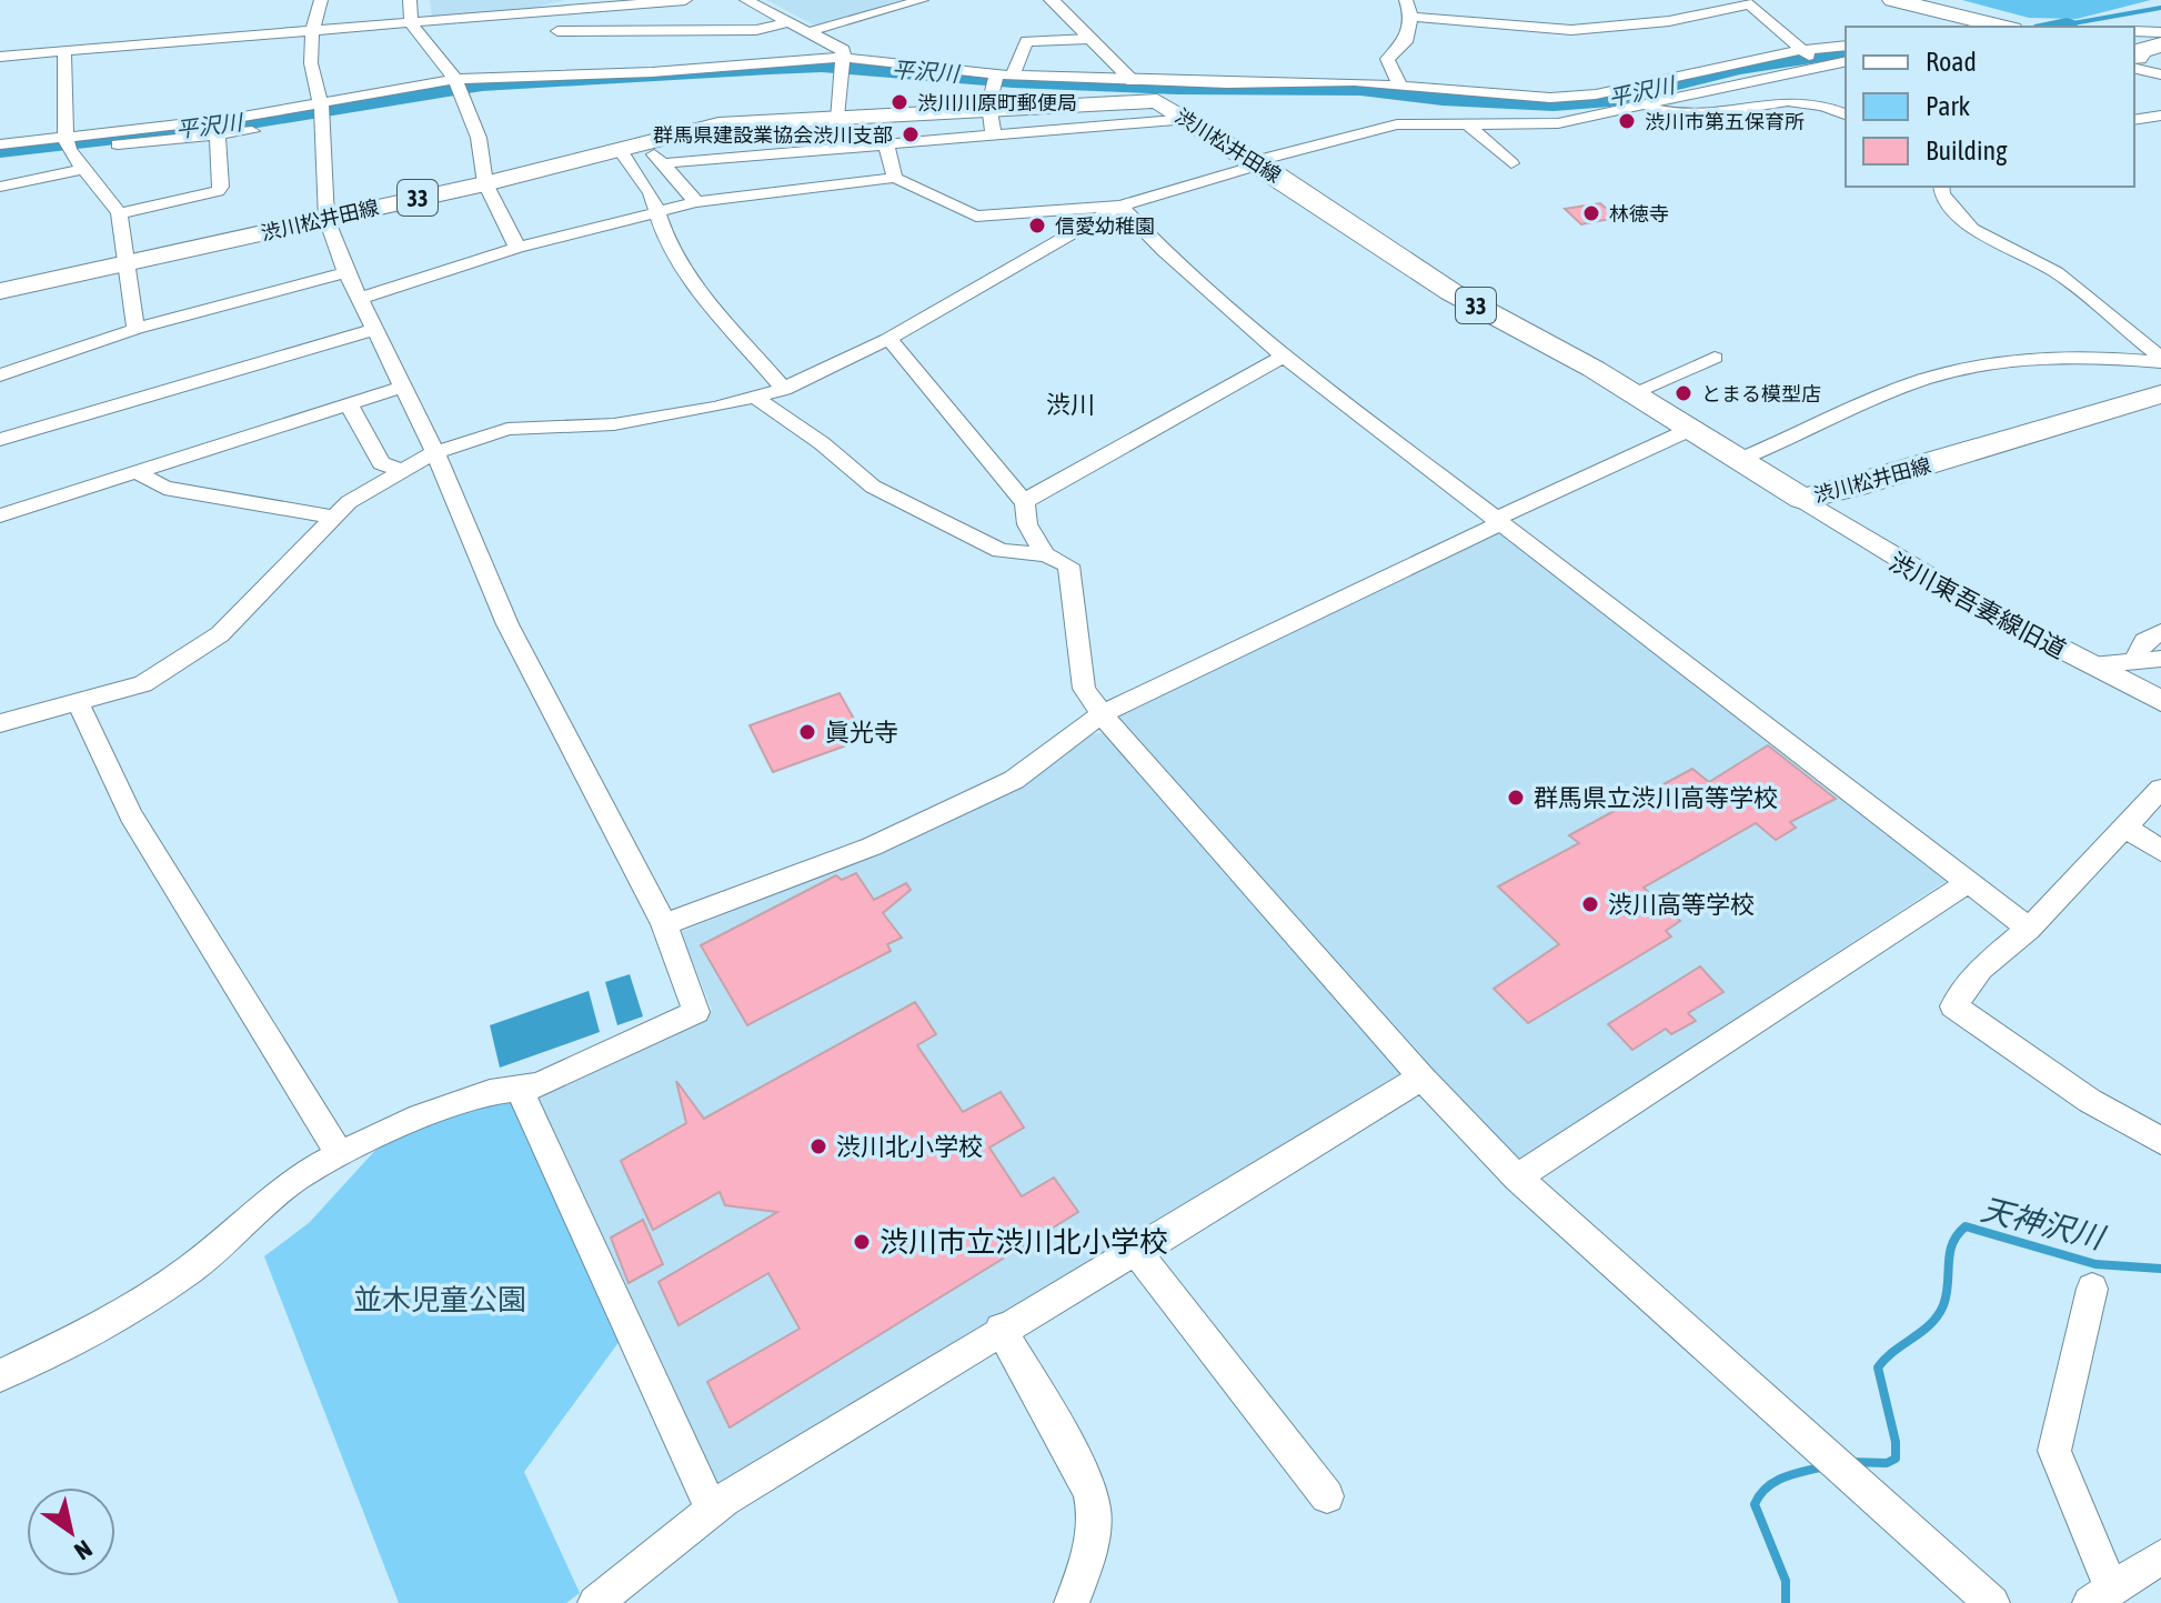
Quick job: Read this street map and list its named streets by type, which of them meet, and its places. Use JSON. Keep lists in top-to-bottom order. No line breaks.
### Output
{"streets":{"main road":["渋川松井田線","33"],"street":["渋川東吾妻線旧道"]},"crossings":[["渋川松井田線","渋川東吾妻線旧道"]],"districts":["渋川"],"water":["平沢川","天神沢川"],"parks":["並木児童公園"],"places":["渋川川原町郵便局","渋川市第五保育所","群馬県建設業協会渋川支部","林徳寺","信愛幼稚園","とまる模型店","眞光寺","群馬県立渋川高等学校","渋川高等学校","渋川北小学校","渋川市立渋川北小学校"],"legend":["Road","Park","Building"],"north":"bottom right"}
